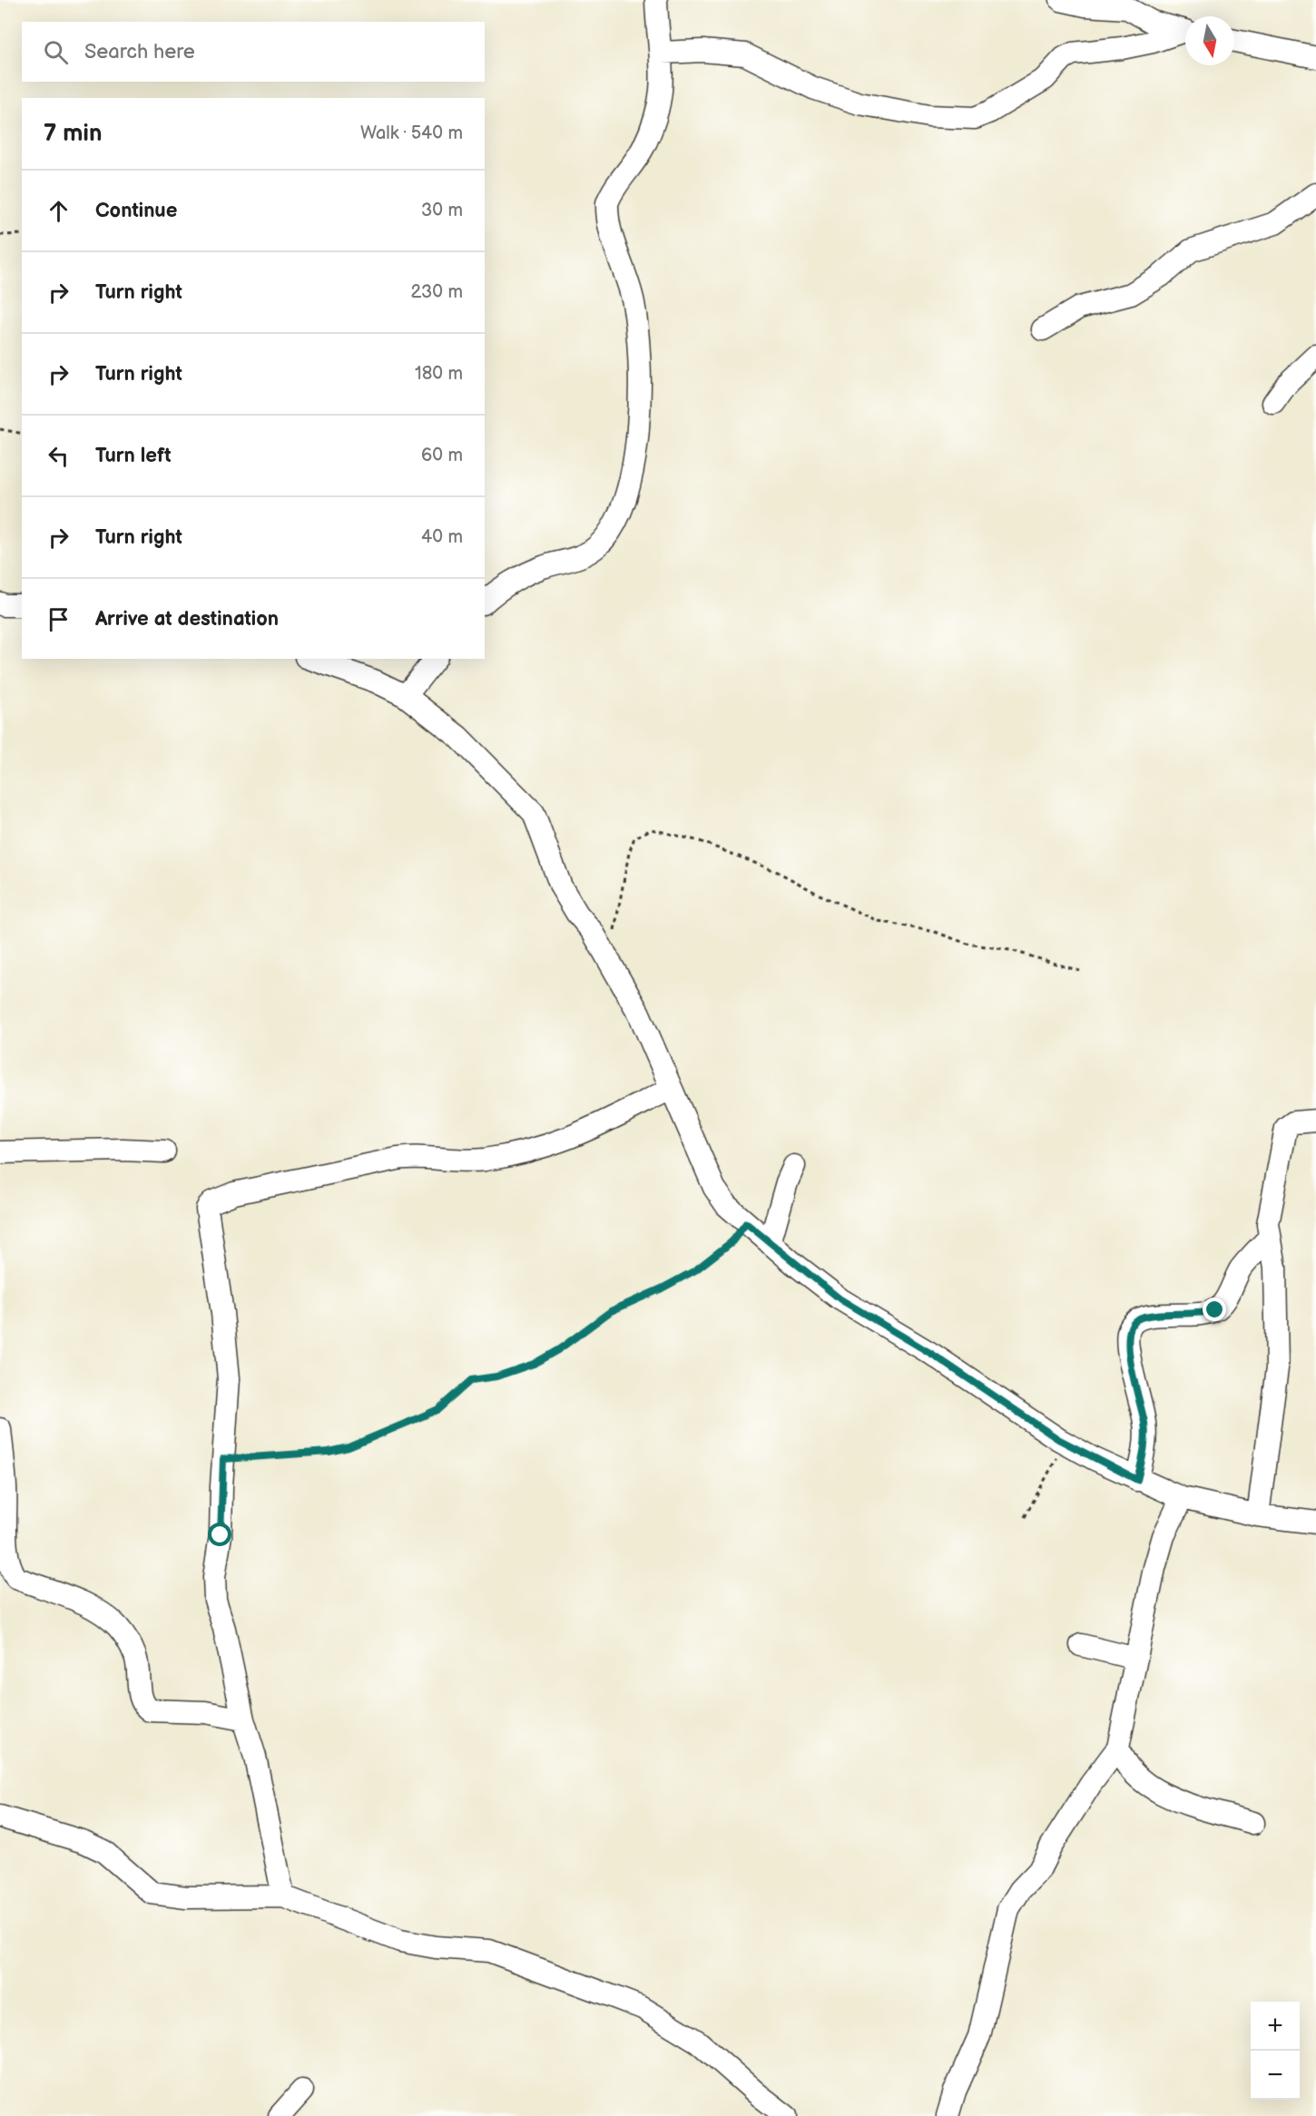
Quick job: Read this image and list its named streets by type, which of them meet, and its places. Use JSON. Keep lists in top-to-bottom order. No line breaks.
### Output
{"north":"bottom","page":{"search":"Search here","heading":["7 min","Walk · 540 m"],"list":[["Continue","30 m"],["Turn right","230 m"],["Turn right","180 m"],["Turn left","60 m"],["Turn right","40 m"],"Arrive at destination"],"map_buttons":["+","−"]}}
